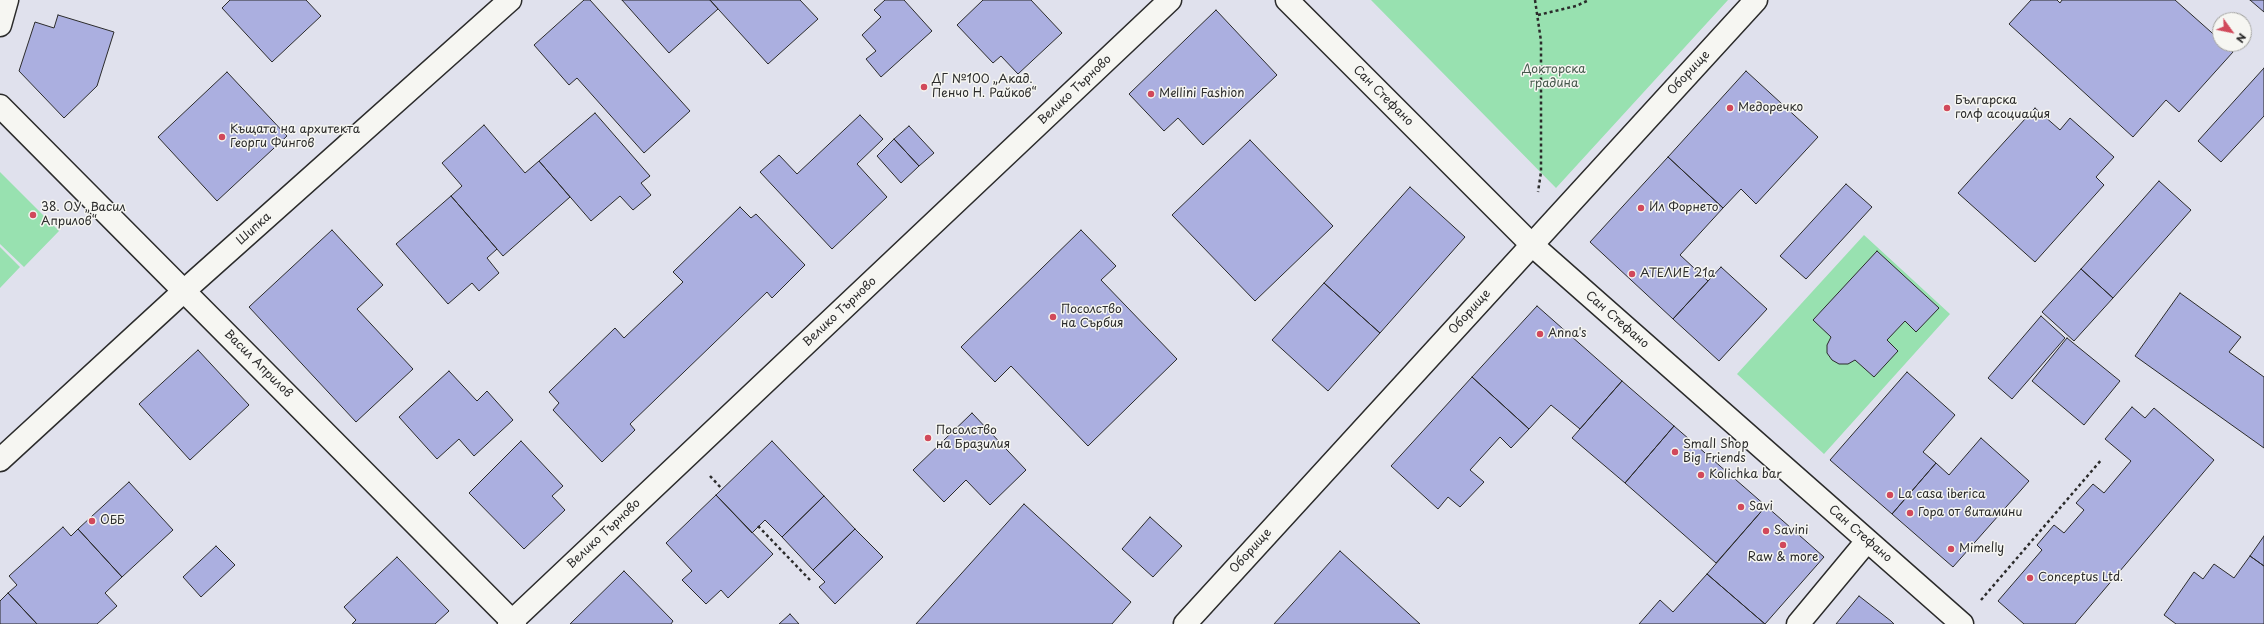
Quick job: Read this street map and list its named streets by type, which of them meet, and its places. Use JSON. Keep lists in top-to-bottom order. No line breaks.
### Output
{"streets":{"street":["Оборище","Велико Търново","Сан Стефано","Шипка","Васил Априлов"]},"crossings":[["Оборище","Сан Стефано"],["Велико Търново","Васил Априлов"],["Шипка","Васил Априлов"]],"parks":["Докторска градина"],"places":["ДГ №100 „Акад. Пенчо Н. Райков“","Mellini Fashion","Медоречко","Българска голф асоциация","Къщата на архитекта Георги Фингов","Ил Форнето","38. ОУ „Васил Априлов“","АТЕЛИЕ 21а","Посолство на Сърбия","Anna's","Посолство на Бразилия","Small Shop Big Friends","Kolichka bar","La casa iberica","Savi","Гора от витамини","ОББ","Savini","Raw & more","Mimelly","Conceptus Ltd."],"north":"bottom right"}
